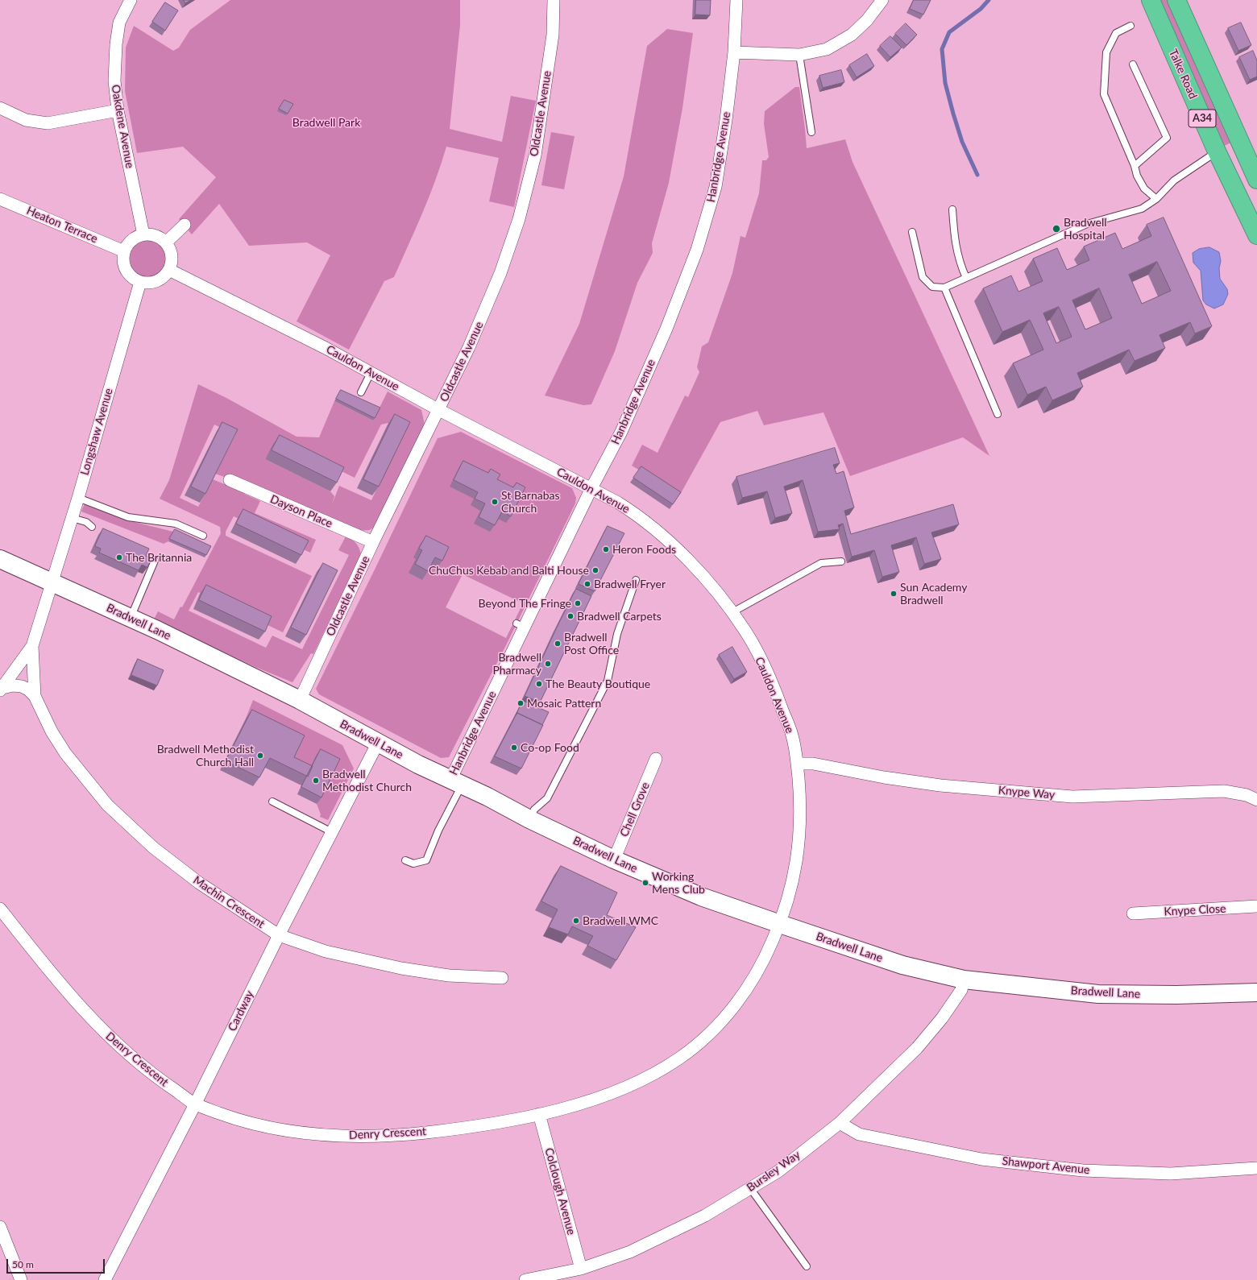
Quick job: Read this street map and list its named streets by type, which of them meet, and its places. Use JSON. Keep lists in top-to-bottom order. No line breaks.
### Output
{"streets":{"highway":["Talke Road","A34"],"street":["Oldcastle Avenue","Oakdene Avenue","Hanbridge Avenue","Heaton Terrace","Cauldon Avenue","Longshaw Avenue","Dayson Place","Bradwell Lane","Knype Way","Chell Grove","Machin Crescent","Knype Close","Cardway","Denry Crescent","Shawport Avenue","Bursley Way","Colclough Avenue"]},"crossings":[["Oldcastle Avenue","Cauldon Avenue"],["Oldcastle Avenue","Dayson Place"],["Oldcastle Avenue","Bradwell Lane"],["Oakdene Avenue","Heaton Terrace"],["Oakdene Avenue","Cauldon Avenue"],["Oakdene Avenue","Longshaw Avenue"],["Hanbridge Avenue","Cauldon Avenue"],["Hanbridge Avenue","Bradwell Lane"],["Heaton Terrace","Cauldon Avenue"],["Heaton Terrace","Longshaw Avenue"],["Cauldon Avenue","Longshaw Avenue"],["Cauldon Avenue","Bradwell Lane"],["Cauldon Avenue","Knype Way"],["Cauldon Avenue","Denry Crescent"],["Longshaw Avenue","Bradwell Lane"],["Longshaw Avenue","Machin Crescent"],["Bradwell Lane","Chell Grove"],["Bradwell Lane","Cardway"],["Bradwell Lane","Denry Crescent"],["Bradwell Lane","Bursley Way"],["Machin Crescent","Cardway"],["Cardway","Denry Crescent"],["Denry Crescent","Colclough Avenue"],["Shawport Avenue","Bursley Way"],["Bursley Way","Colclough Avenue"]],"parks":["Bradwell Park"],"places":["Bradwell Hospital","St Barnabas Church","Heron Foods","The Britannia","ChuChus Kebab and Balti House","Bradwell Fryer","Sun Academy Bradwell","Beyond The Fringe","Bradwell Carpets","Bradwell Post Office","Bradwell Pharmacy","The Beauty Boutique","Mosaic Pattern","Co-op Food","Bradwell Methodist Church Hall","Bradwell Methodist Church","Working Mens Club","Bradwell WMC"],"scale_bar":"50 m"}
